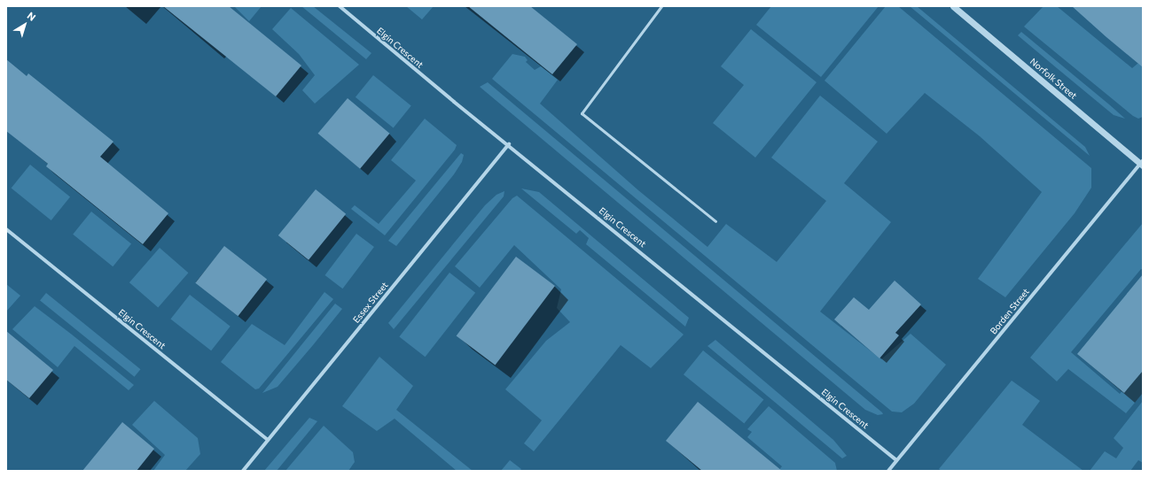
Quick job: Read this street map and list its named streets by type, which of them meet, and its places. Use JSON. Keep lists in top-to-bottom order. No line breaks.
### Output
{"streets":{"street":["Elgin Crescent","Norfolk Street","Essex Street","Borden Street"]},"crossings":[["Elgin Crescent","Essex Street"],["Elgin Crescent","Borden Street"],["Norfolk Street","Borden Street"]],"north":"top right"}
